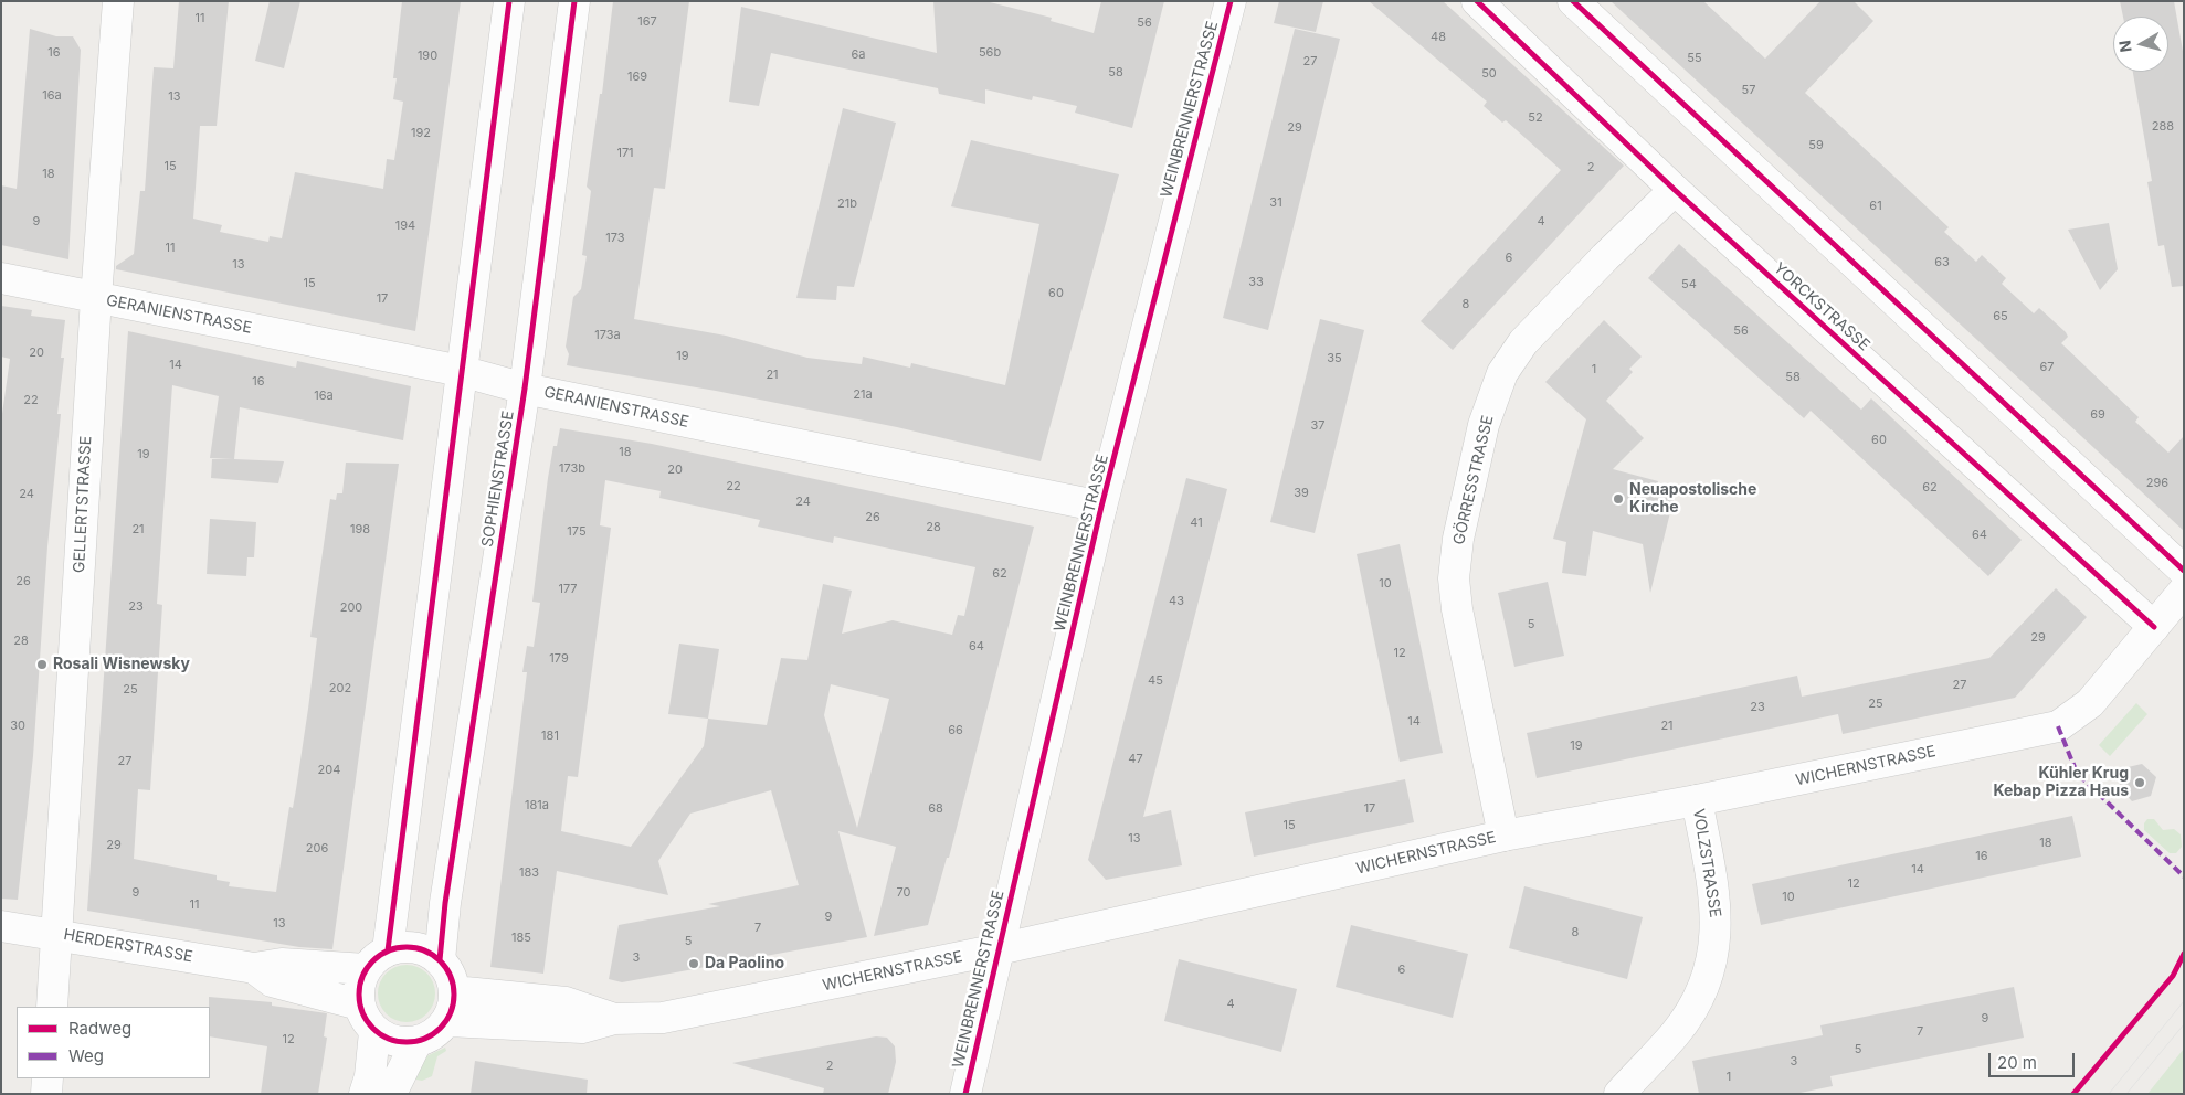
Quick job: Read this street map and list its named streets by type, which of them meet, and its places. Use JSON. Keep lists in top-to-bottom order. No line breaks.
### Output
{"streets":{"street":["WEINBRENNERSTRASSE","YORCKSTRASSE","GERANIENSTRASSE","SOPHIENSTRASSE","GÖRRESSTRASSE","GELLERTSTRASSE","WICHERNSTRASSE","VOLZSTRASSE","HERDERSTRASSE"]},"crossings":[["WEINBRENNERSTRASSE","GERANIENSTRASSE"],["WEINBRENNERSTRASSE","WICHERNSTRASSE"],["YORCKSTRASSE","GÖRRESSTRASSE"],["YORCKSTRASSE","WICHERNSTRASSE"],["GERANIENSTRASSE","SOPHIENSTRASSE"],["GERANIENSTRASSE","GELLERTSTRASSE"],["SOPHIENSTRASSE","WICHERNSTRASSE"],["SOPHIENSTRASSE","HERDERSTRASSE"],["GÖRRESSTRASSE","WICHERNSTRASSE"],["GELLERTSTRASSE","HERDERSTRASSE"],["WICHERNSTRASSE","VOLZSTRASSE"],["WICHERNSTRASSE","HERDERSTRASSE"]],"places":["Neuapostolische Kirche","Rosali Wisnewsky","Kühler Krug Kebap Pizza Haus","Da Paolino"],"house_numbers":["11","167","56","48","16","56b","6a","190","55","27","58","50","169","57","16a","13","52","288","29","192","59","171","15","2","18","31","21b","61","9","4","194","173","11","6","63","13","33","15","54","60","17","8","65","56","173a","20","19","35","14","67","1","21","58","16","21a","16a","22","69","37","60","18","19","173b","20","296","22","62","39","24","24","26","41","28","21","198","175","64","62","26","10","177","43","23","200","5","29","28","64","12","179","45","27","202","25","25","23","14","30","21","66","181","19","47","27","204","181a","68","17","15","13","18","29","206","16","14","183","12","9","70","10","11","9","13","7","8","185","5","3","6","4","9","7","12","5","3","2","1"],"legend":["Radweg","Weg"],"scale_bar":"20 m","north":"left"}
